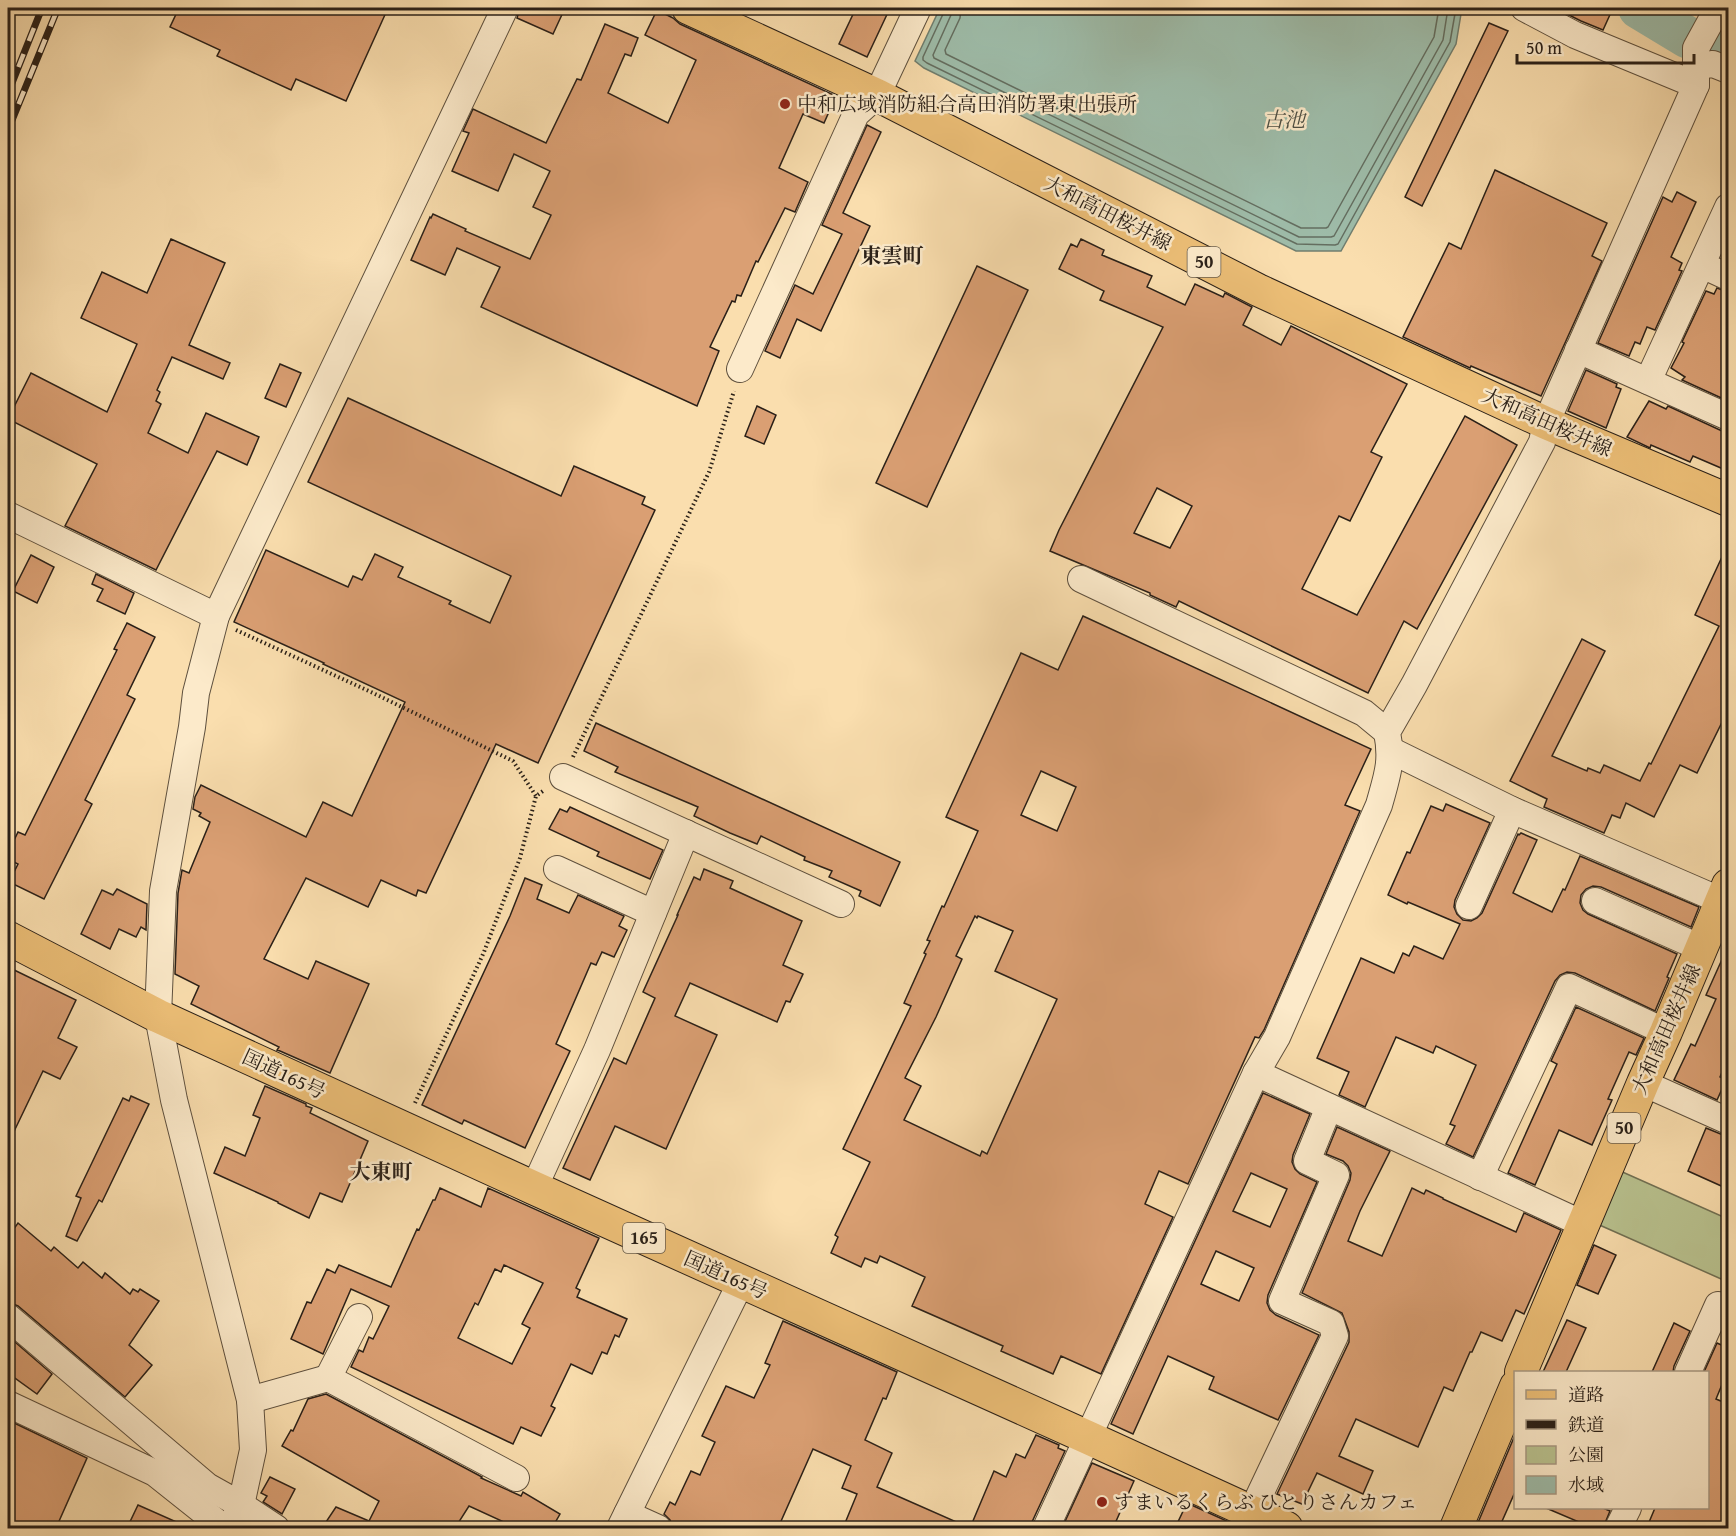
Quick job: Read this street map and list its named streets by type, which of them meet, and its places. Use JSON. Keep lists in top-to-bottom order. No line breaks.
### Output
{"streets":{"highway":["国道165号","165"],"main road":["大和高田桜井線","50"]},"districts":["東雲町","大東町"],"water":["古池"],"places":["中和広域消防組合高田消防署東出張所","すまいるくらぶ ひとりさんカフェ"],"legend":["道路","鉄道","公園","水域"],"scale_bar":"50 m"}
